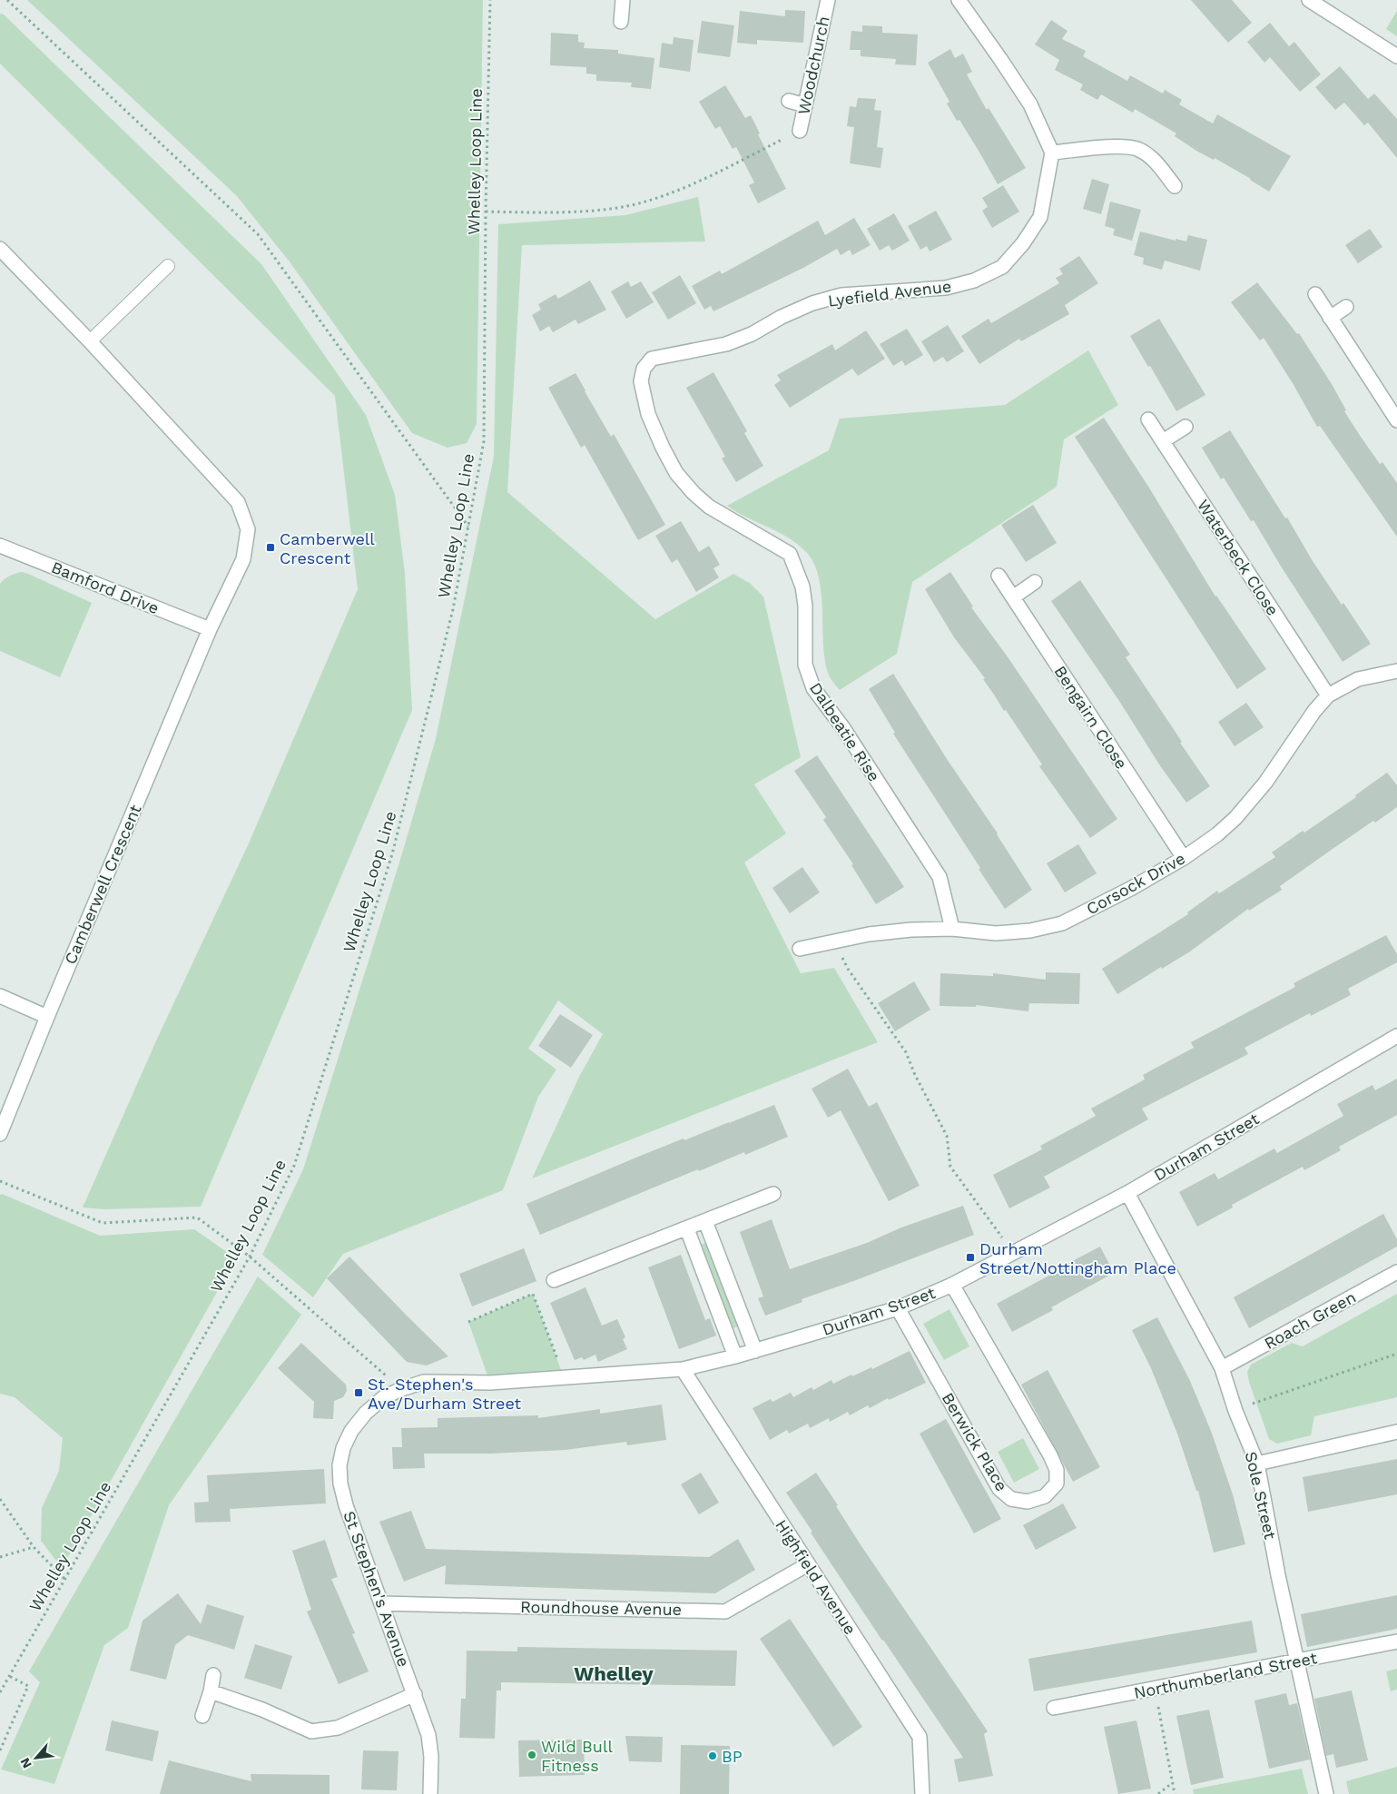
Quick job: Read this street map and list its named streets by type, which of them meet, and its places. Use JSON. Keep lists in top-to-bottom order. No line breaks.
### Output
{"streets":{"street":["Woodchurch","Lyefield Avenue","Waterbeck Close","Bamford Drive","Bengairn Close","Dalbeatie Rise","Corsock Drive","Camberwell Crescent","Durham Street","Roach Green","Berwick Place","Sole Street","Highfield Avenue","St Stephen's Avenue","Roundhouse Avenue","Northumberland Street"],"path":["Whelley Loop Line"]},"crossings":[["Lyefield Avenue","Dalbeatie Rise"],["Waterbeck Close","Corsock Drive"],["Bamford Drive","Camberwell Crescent"],["Bengairn Close","Corsock Drive"],["Dalbeatie Rise","Corsock Drive"],["Durham Street","Berwick Place"],["Durham Street","Sole Street"],["Durham Street","Highfield Avenue"],["Durham Street","St Stephen's Avenue"],["Roach Green","Sole Street"],["Sole Street","Northumberland Street"],["Highfield Avenue","Roundhouse Avenue"],["St Stephen's Avenue","Roundhouse Avenue"]],"districts":["Whelley"],"places":{"transit":["Camberwell Crescent","Durham Street/Nottingham Place","St. Stephen's Ave/Durham Street"],"other":["Wild Bull Fitness","BP"]},"north":"bottom left"}
